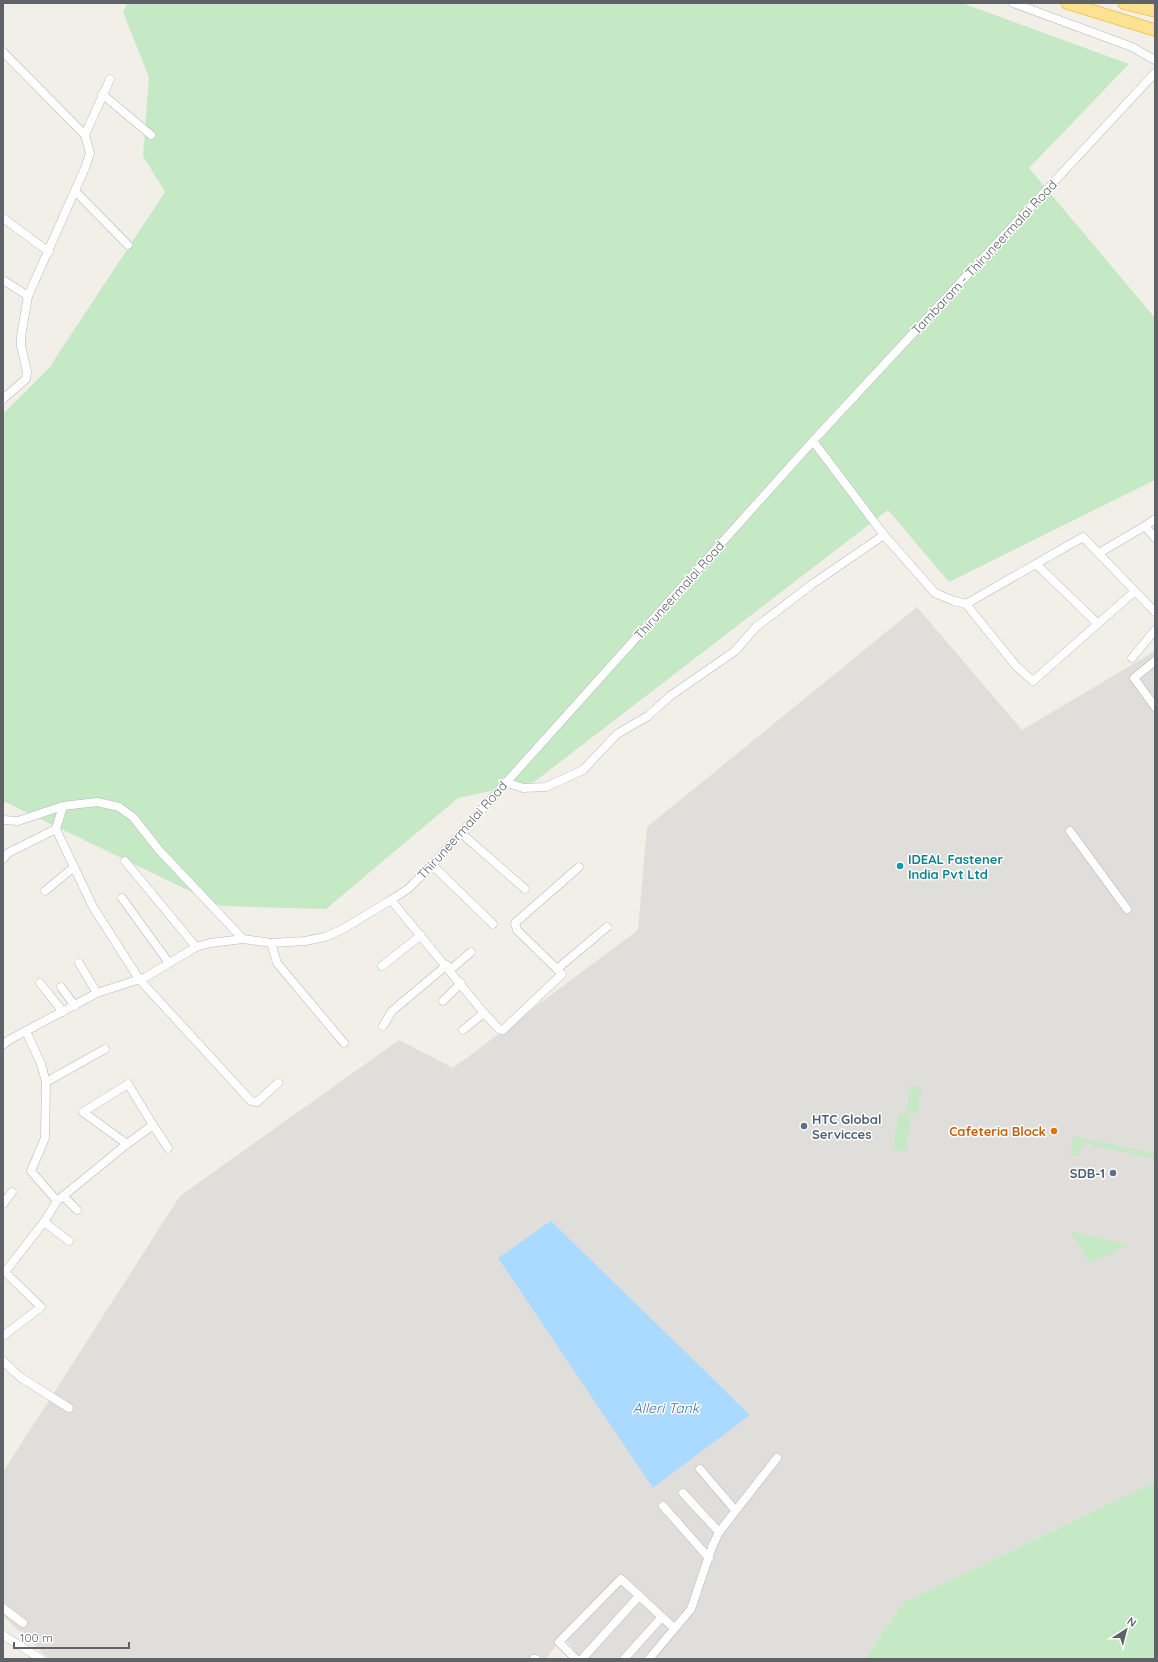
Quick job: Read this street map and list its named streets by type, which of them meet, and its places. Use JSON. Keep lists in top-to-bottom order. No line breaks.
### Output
{"streets":{"street":["Tambaram - Thiruneermalai Road","Thiruneermalai Road"]},"crossings":[["Tambaram - Thiruneermalai Road","Thiruneermalai Road"]],"water":["Alleri Tank"],"places":["IDEAL Fastener India Pvt Ltd","HTC Global Servicces","Cafeteria Block","SDB-1"],"scale_bar":"100 m","north":"top right"}
